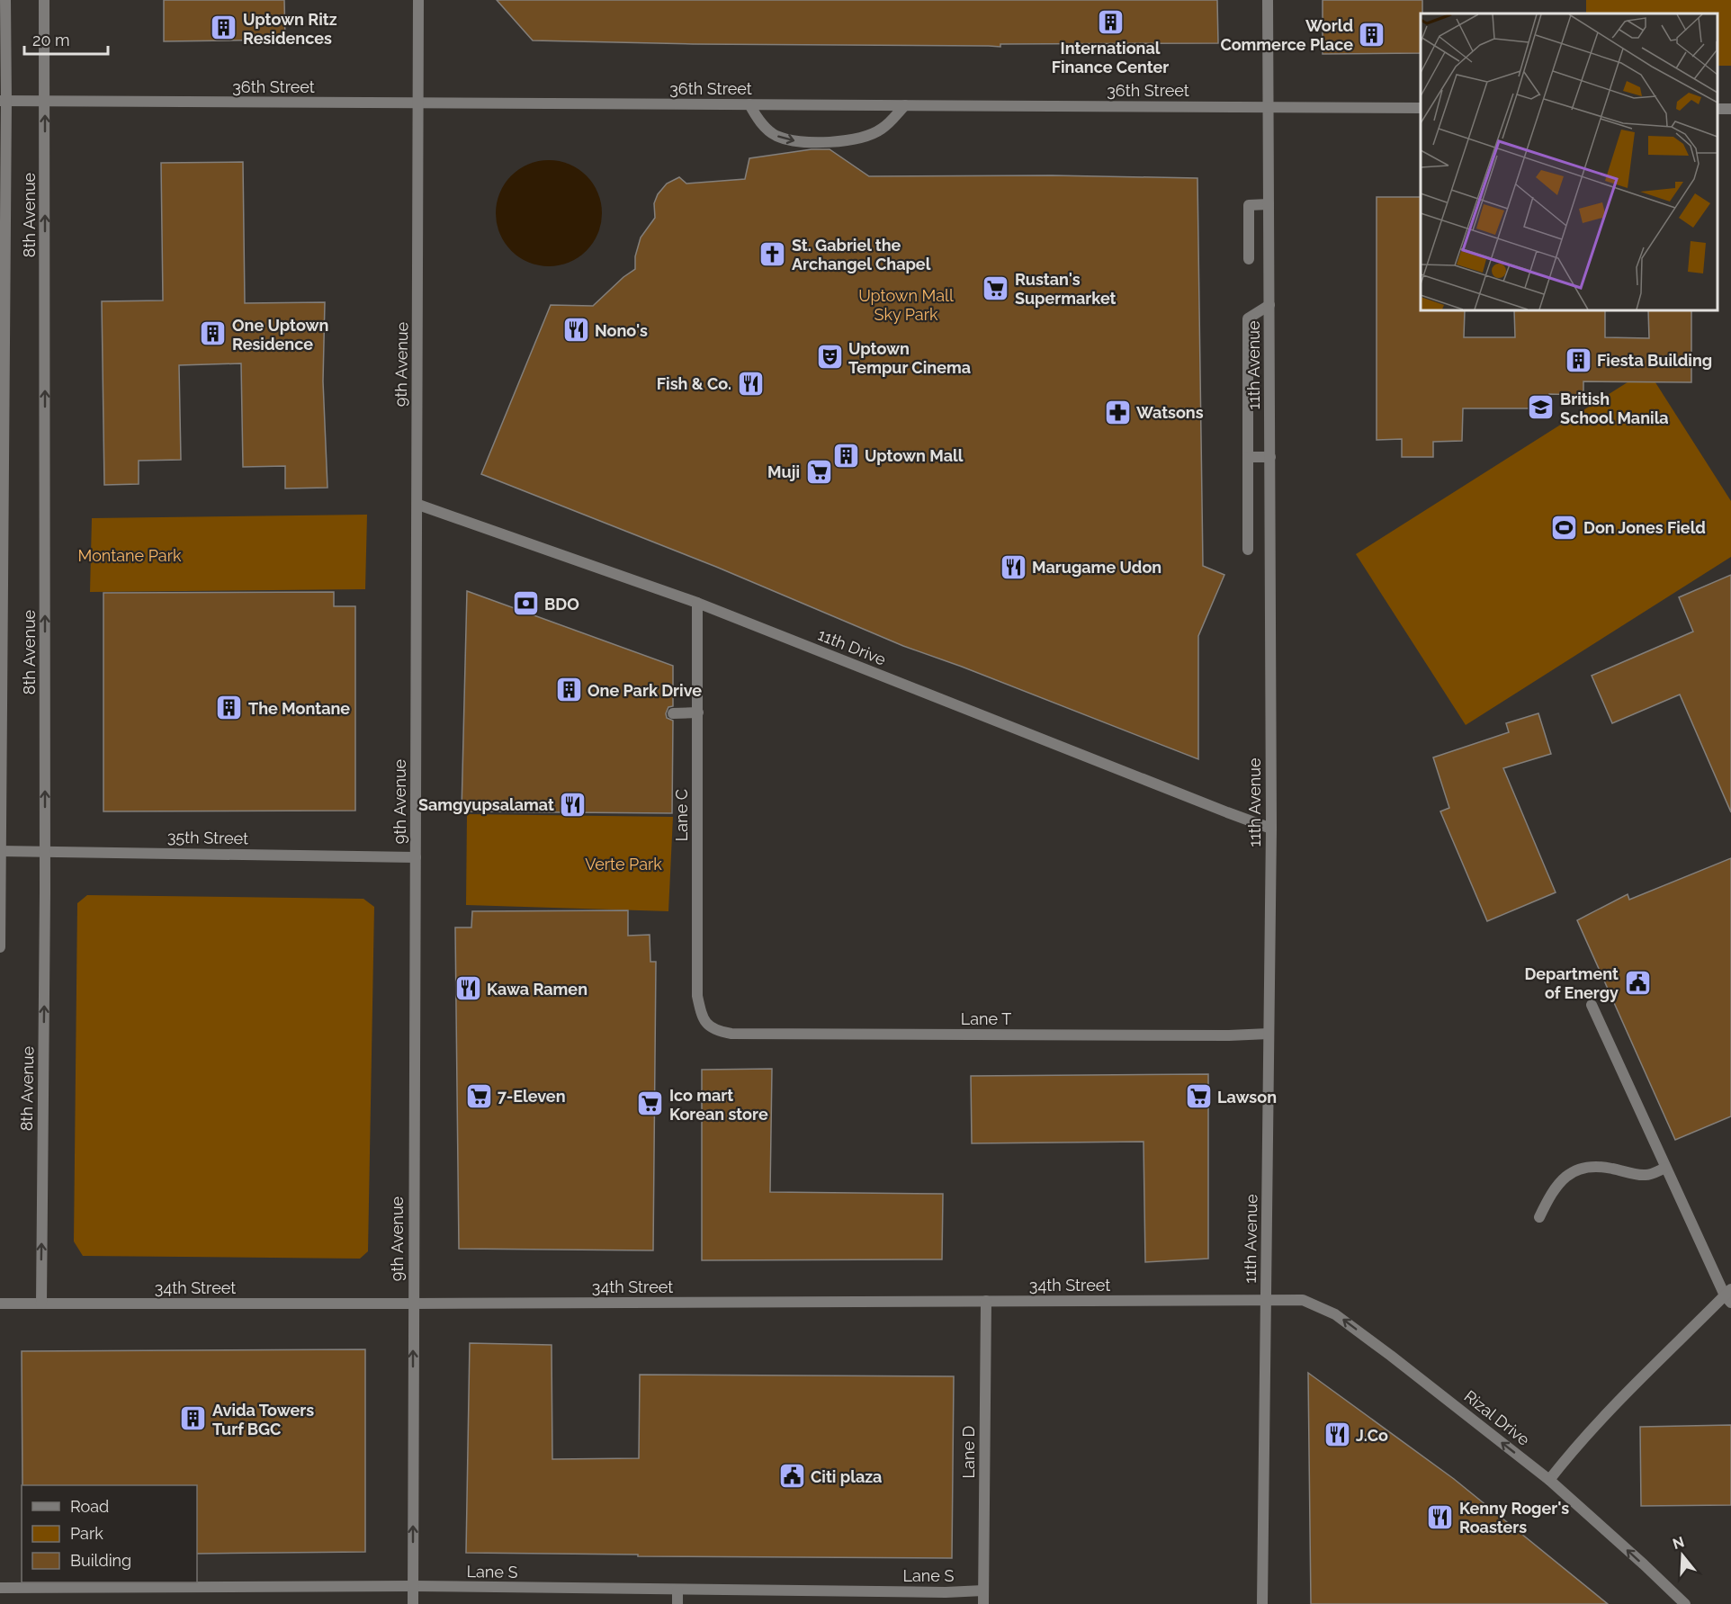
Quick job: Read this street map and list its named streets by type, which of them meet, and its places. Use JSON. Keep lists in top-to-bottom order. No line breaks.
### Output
{"streets":{"street":["36th Street","8th Avenue","9th Avenue","11th Avenue","11th Drive","Lane C","35th Street","Lane T","34th Street","Rizal Drive","Lane D","Lane S"]},"crossings":[["36th Street","8th Avenue"],["36th Street","9th Avenue"],["36th Street","11th Avenue"],["8th Avenue","35th Street"],["8th Avenue","34th Street"],["9th Avenue","11th Drive"],["9th Avenue","35th Street"],["9th Avenue","34th Street"],["9th Avenue","Lane S"],["11th Avenue","11th Drive"],["11th Avenue","Lane T"],["11th Avenue","34th Street"],["11th Avenue","Rizal Drive"],["11th Drive","Lane C"],["Lane C","Lane T"],["34th Street","Rizal Drive"],["34th Street","Lane D"],["Lane D","Lane S"]],"one_way":["Rizal Drive"],"parks":["Uptown Mall Sky Park","Montane Park","Verte Park"],"places":{"building":["International Finance Center","Uptown Ritz Residences","World Commerce Place","One Uptown Residence","Fiesta Building","Uptown Mall","One Park Drive","The Montane","Avida Towers Turf BGC"],"church":["St. Gabriel the Archangel Chapel"],"supermarket":["Rustan's Supermarket","Muji","7-Eleven","Lawson","Ico mart Korean store"],"restaurant":["Nono's","Fish & Co.","Marugame Udon","Samgyupsalamat","Kawa Ramen","J.Co","Kenny Roger's Roasters"],"theatre":["Uptown Tempur Cinema"],"school or university":["British School Manila"],"pharmacy":["Watsons"],"sports":["Don Jones Field"],"bank":["BDO"],"public building":["Department of Energy","Citi plaza"]},"legend":["Road","Park","Building"],"scale_bar":"20 m","north":"top"}
